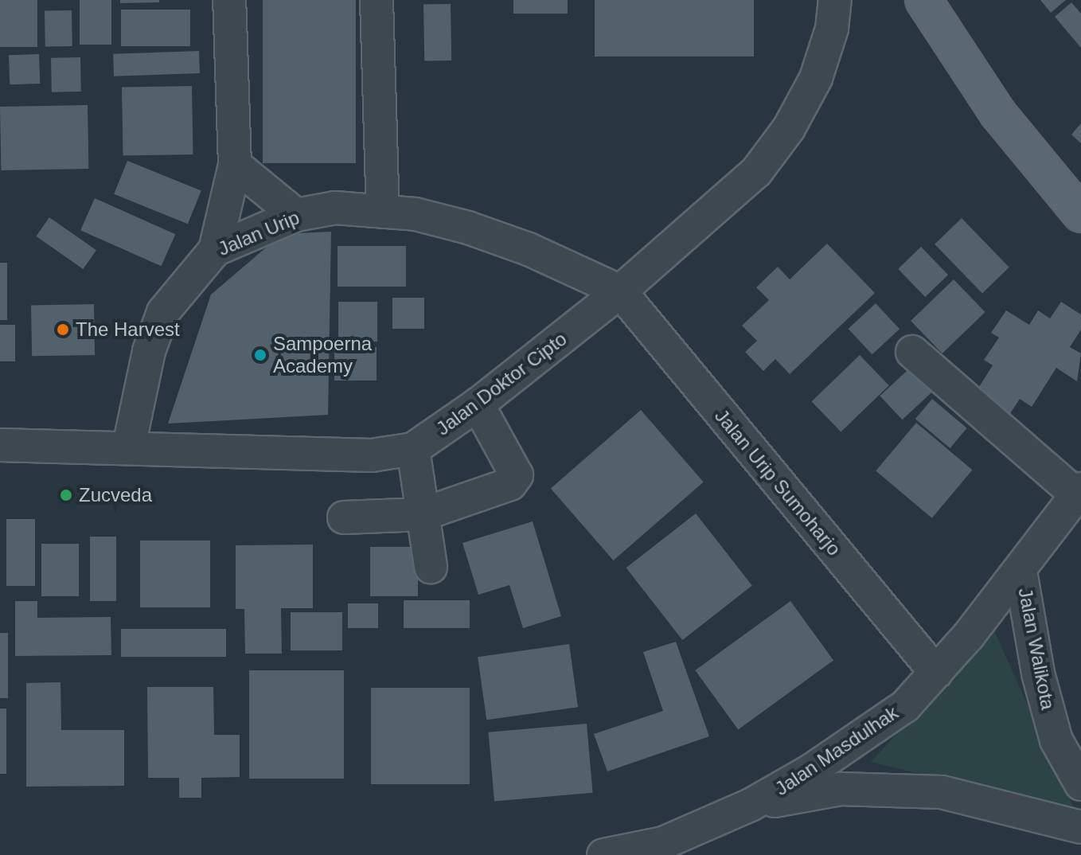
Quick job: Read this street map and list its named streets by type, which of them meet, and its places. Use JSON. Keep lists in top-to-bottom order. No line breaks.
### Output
{"streets":{"street":["Jalan Urip","Jalan Doktor Cipto","Jalan Urip Sumoharjo","Jalan Walikota","Jalan Masdulhak"]},"crossings":[["Jalan Urip","Jalan Doktor Cipto"],["Jalan Urip","Jalan Urip Sumoharjo"],["Jalan Doktor Cipto","Jalan Urip Sumoharjo"],["Jalan Urip Sumoharjo","Jalan Masdulhak"],["Jalan Walikota","Jalan Masdulhak"]],"places":["The Harvest","Sampoerna Academy","Zucveda"]}
